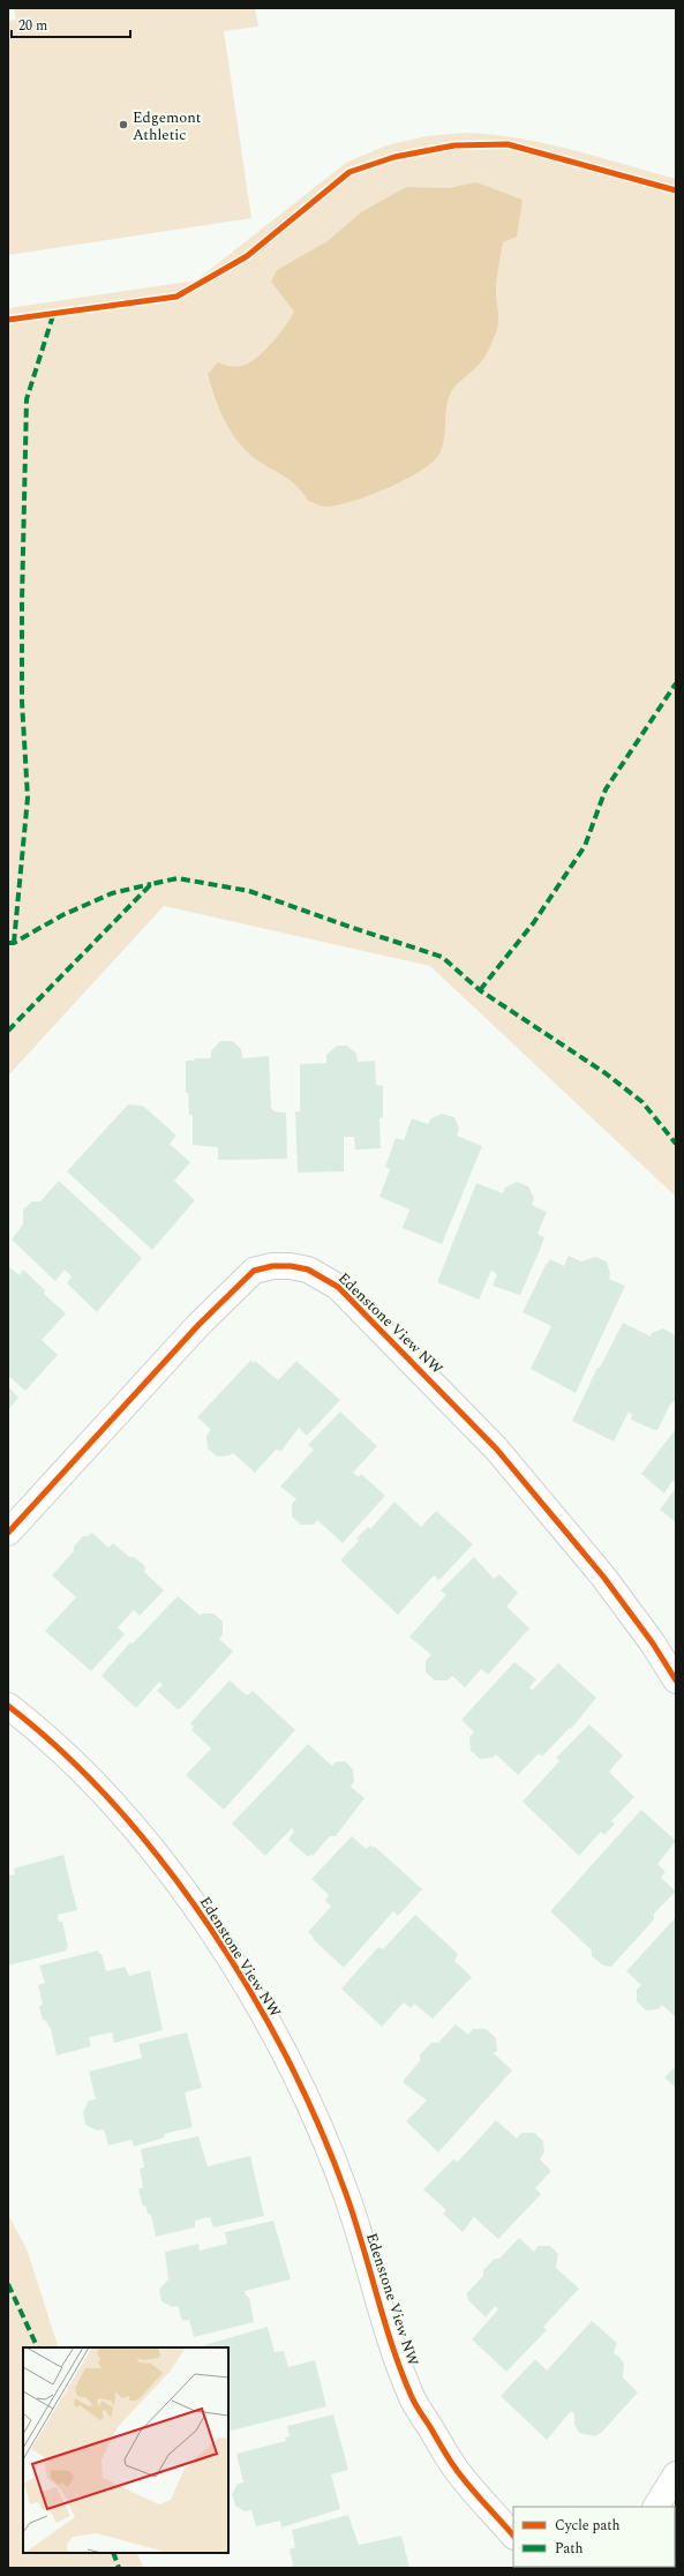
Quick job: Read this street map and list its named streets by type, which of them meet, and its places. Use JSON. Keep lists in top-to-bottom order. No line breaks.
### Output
{"streets":{"street":["Edenstone View NW"]},"places":["Edgemont Athletic"],"legend":["Cycle path","Path"],"scale_bar":"20 m"}
